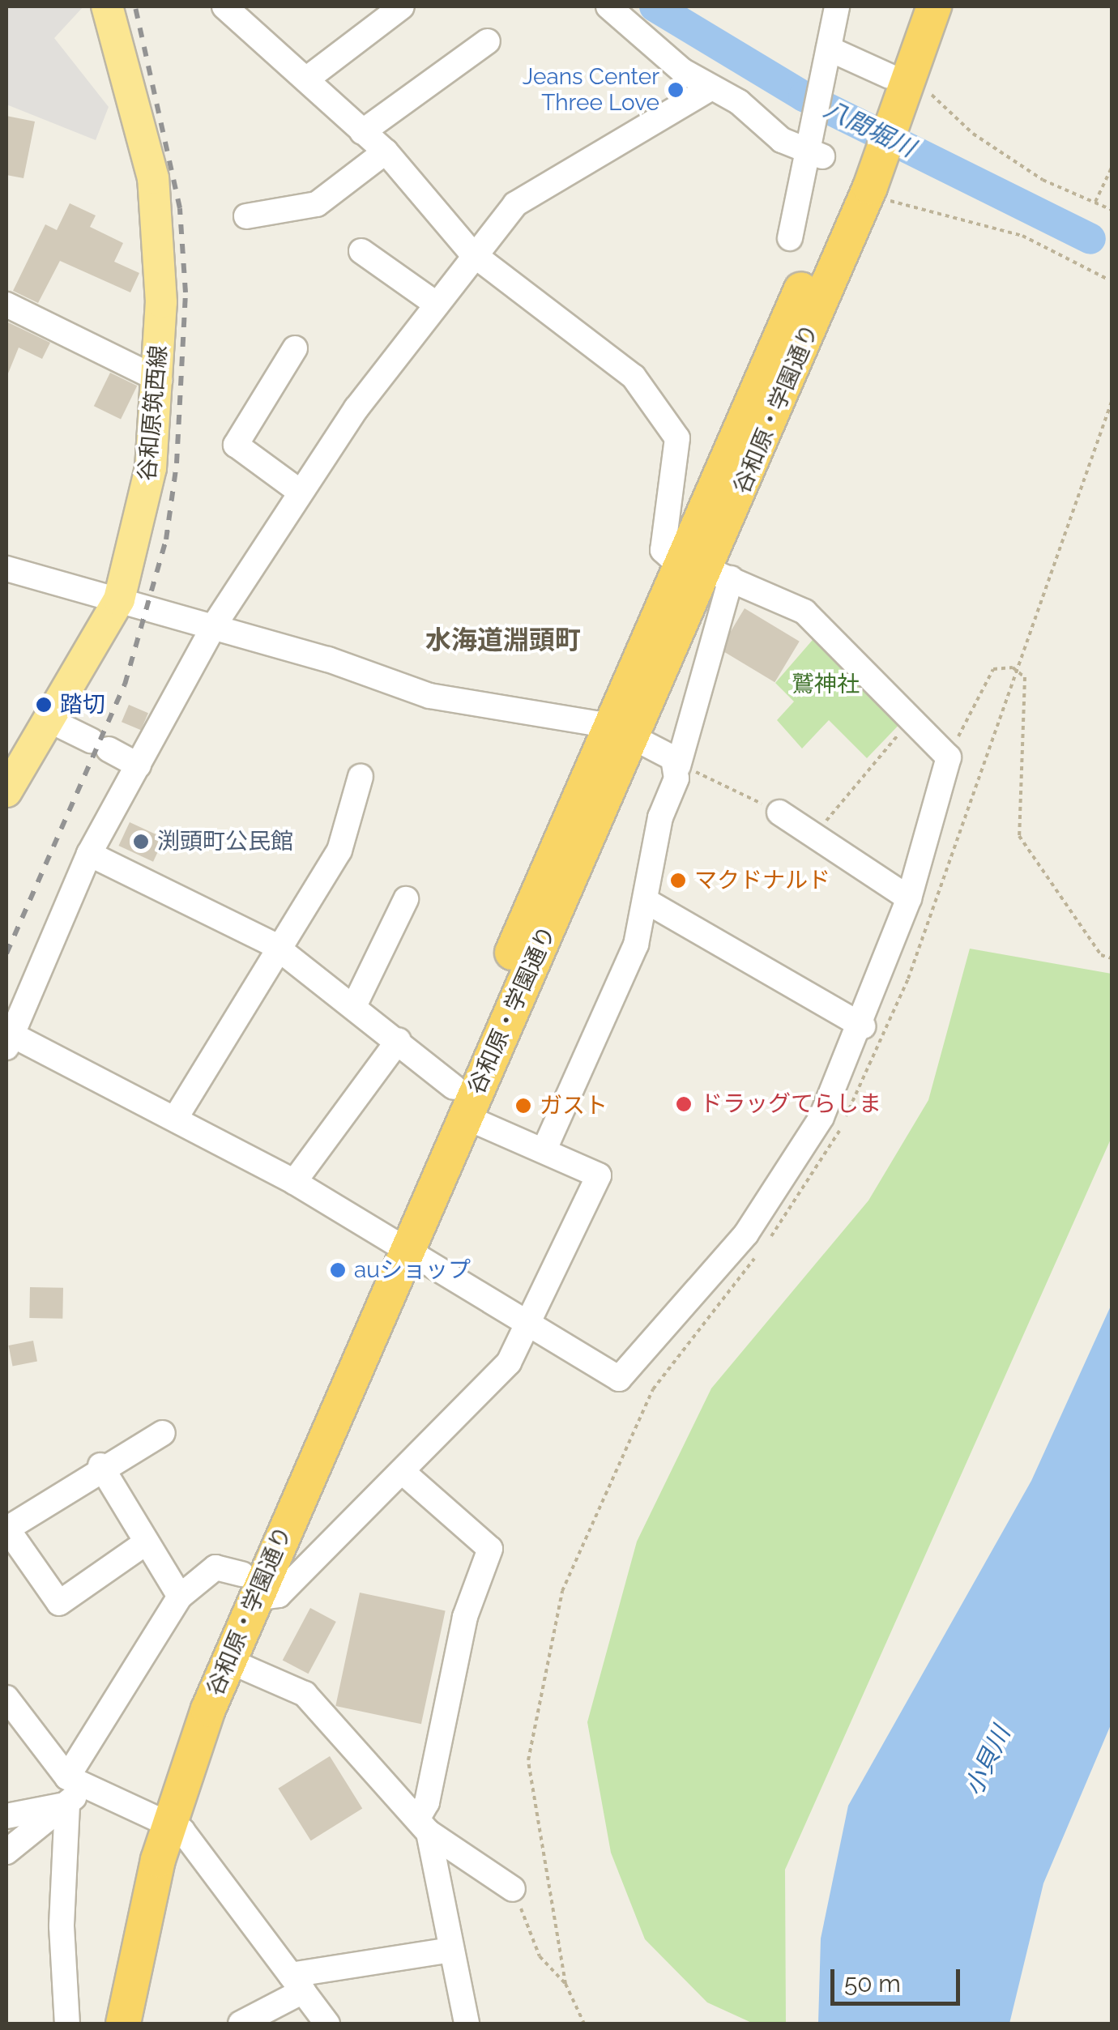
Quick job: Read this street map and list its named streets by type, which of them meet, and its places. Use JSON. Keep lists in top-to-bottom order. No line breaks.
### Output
{"streets":{"highway":["谷和原・学園通り"],"main road":["谷和原筑西線"]},"districts":["水海道淵頭町"],"water":["八間堀川","小貝川"],"parks":["鷲神社"],"places":["Jeans Center Three Love","踏切","渕頭町公民館","マクドナルド","ドラッグてらしま","ガスト","auショップ"],"scale_bar":"50 m"}
